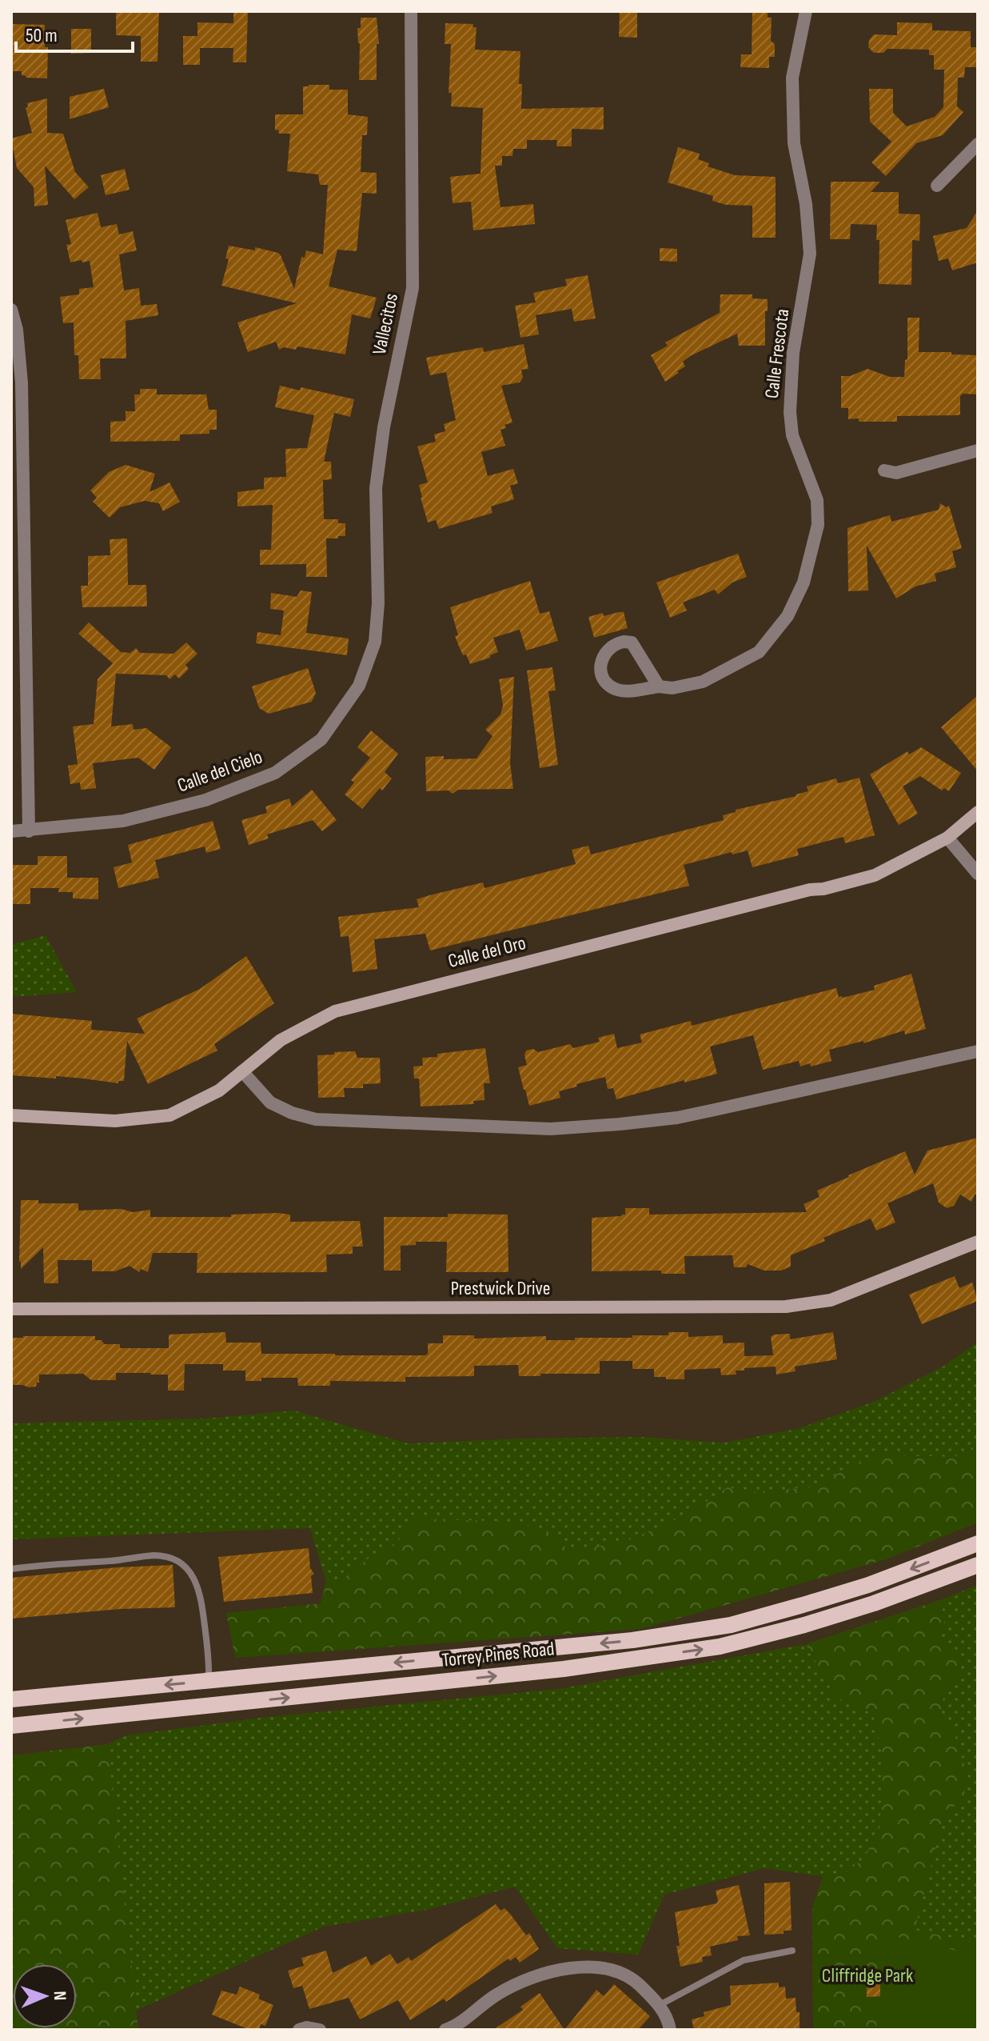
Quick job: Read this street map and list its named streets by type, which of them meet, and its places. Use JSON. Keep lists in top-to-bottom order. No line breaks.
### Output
{"streets":{"main road":["Torrey Pines Road"],"street":["Vallecitos","Calle Frescota","Calle del Cielo","Calle del Oro","Prestwick Drive"]},"crossings":[["Vallecitos","Calle del Cielo"]],"parks":["Cliffridge Park"],"scale_bar":"50 m","north":"right"}
